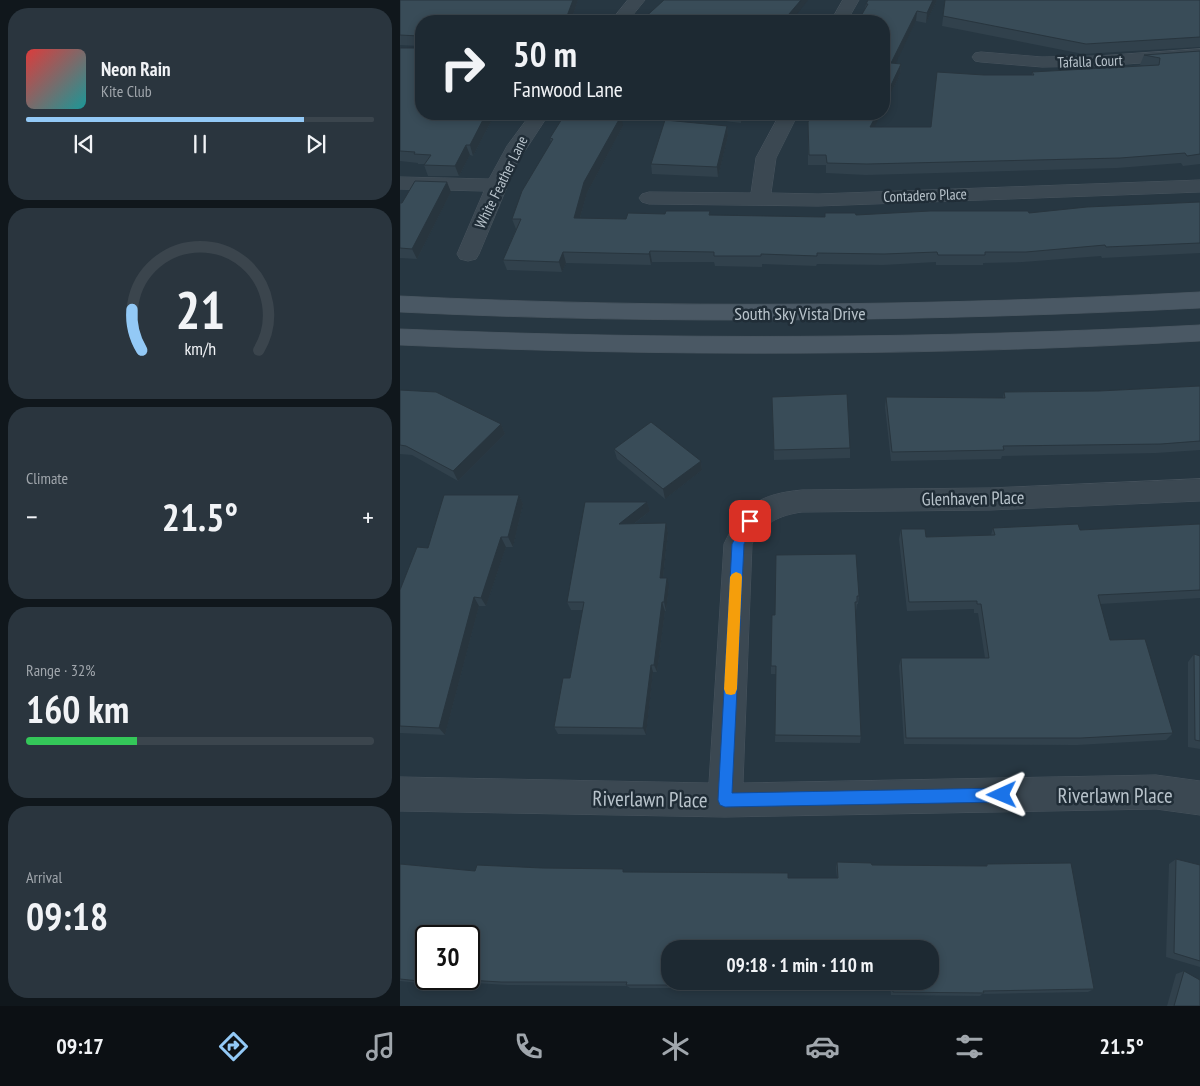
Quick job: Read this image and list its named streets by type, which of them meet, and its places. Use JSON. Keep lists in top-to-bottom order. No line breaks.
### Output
{"streets":{"main road":["South Sky Vista Drive"],"street":["Tafalla Court","White Feather Lane","Contadero Place","Glenhaven Place","Riverlawn Place"]},"crossings":[["Glenhaven Place","Riverlawn Place"]],"page":{"turn":["50 m","Fanwood Lane"],"song":["Neon Rain","Kite Club"],"tile":["Climate",["Range · 32%","160 km"],["Arrival","09:18"]],"heat":["−","21.5°","+"],"limit":"30","trip":"09:18 · 1 min · 110 m","tabs":["09:17","21.5°"],"gauge":["21","km/h"]}}
